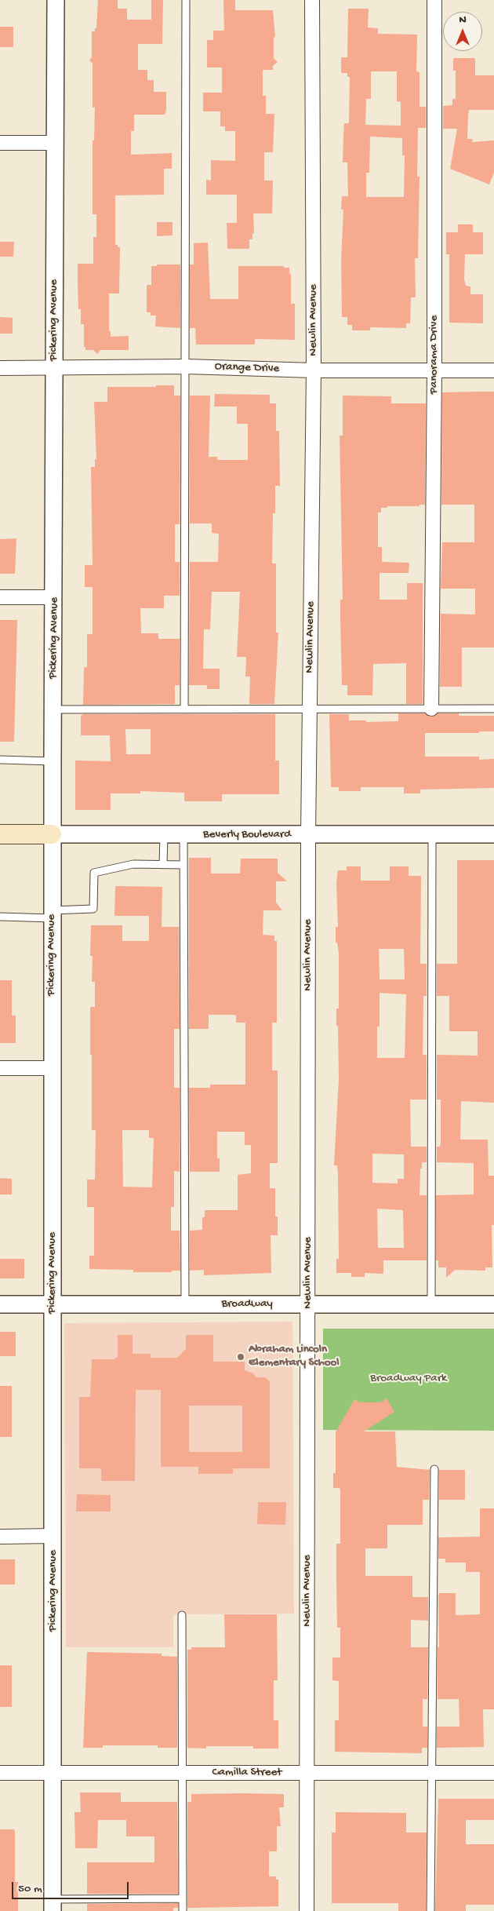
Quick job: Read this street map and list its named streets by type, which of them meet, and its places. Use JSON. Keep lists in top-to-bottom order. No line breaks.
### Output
{"streets":{"main road":["Beverly Boulevard"],"street":["Pickering Avenue","Newlin Avenue","Panorama Drive","Orange Drive","Broadway","Camilla Street"]},"crossings":[["Pickering Avenue","Orange Drive"],["Pickering Avenue","Beverly Boulevard"],["Pickering Avenue","Broadway"],["Pickering Avenue","Camilla Street"],["Newlin Avenue","Orange Drive"],["Newlin Avenue","Beverly Boulevard"],["Newlin Avenue","Broadway"],["Newlin Avenue","Camilla Street"],["Panorama Drive","Orange Drive"]],"parks":["Broadway Park"],"places":["Abraham Lincoln Elementary School"],"scale_bar":"50 m","north":"top"}
